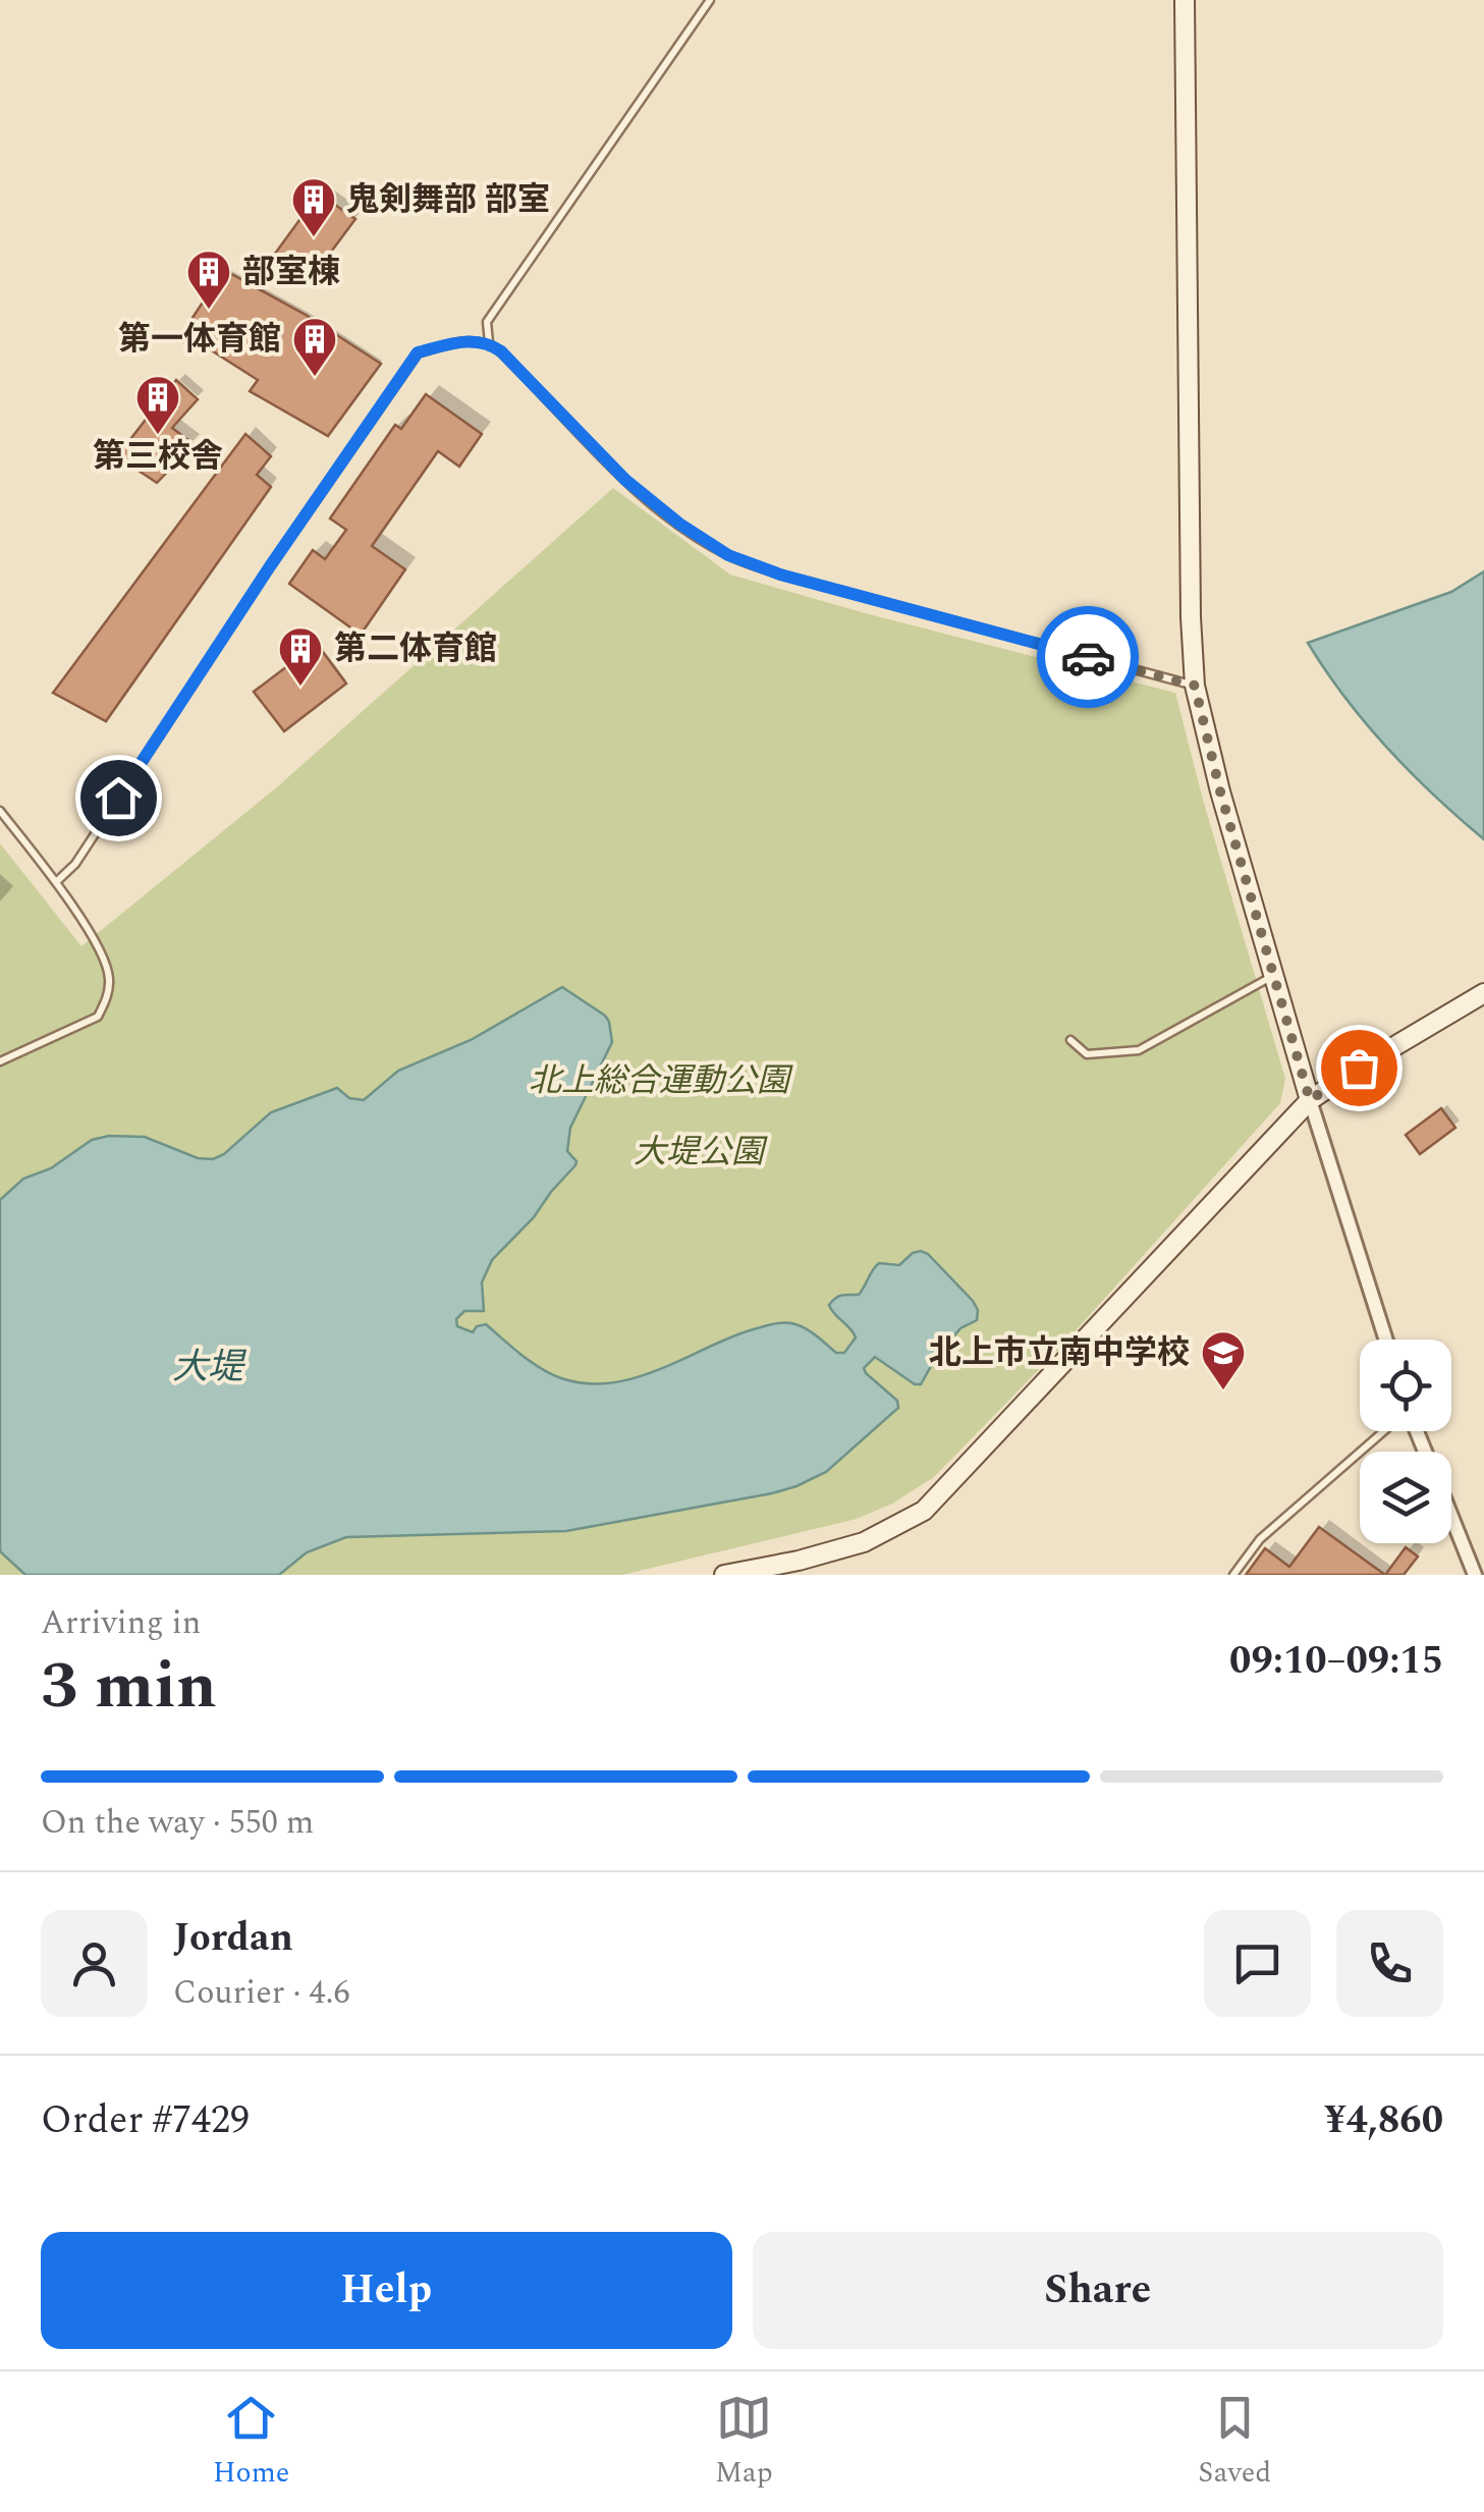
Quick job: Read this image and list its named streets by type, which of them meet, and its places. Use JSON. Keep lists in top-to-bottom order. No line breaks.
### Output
{"water":["大堤"],"parks":["北上総合運動公園","大堤公園"],"places":{"building":["鬼剣舞部 部室","部室棟","第一体育館","第三校舎","第二体育館"],"school or university":["北上市立南中学校"]},"page":{"heading":["3 min","Arriving in","09:10–09:15"],"panel":["Jordan","Courier · 4.6","Order #7429","¥4,860"],"bar":"On the way · 550 m","buttons":["Help","Share"],"tabs":["Home","Map","Saved"]}}
